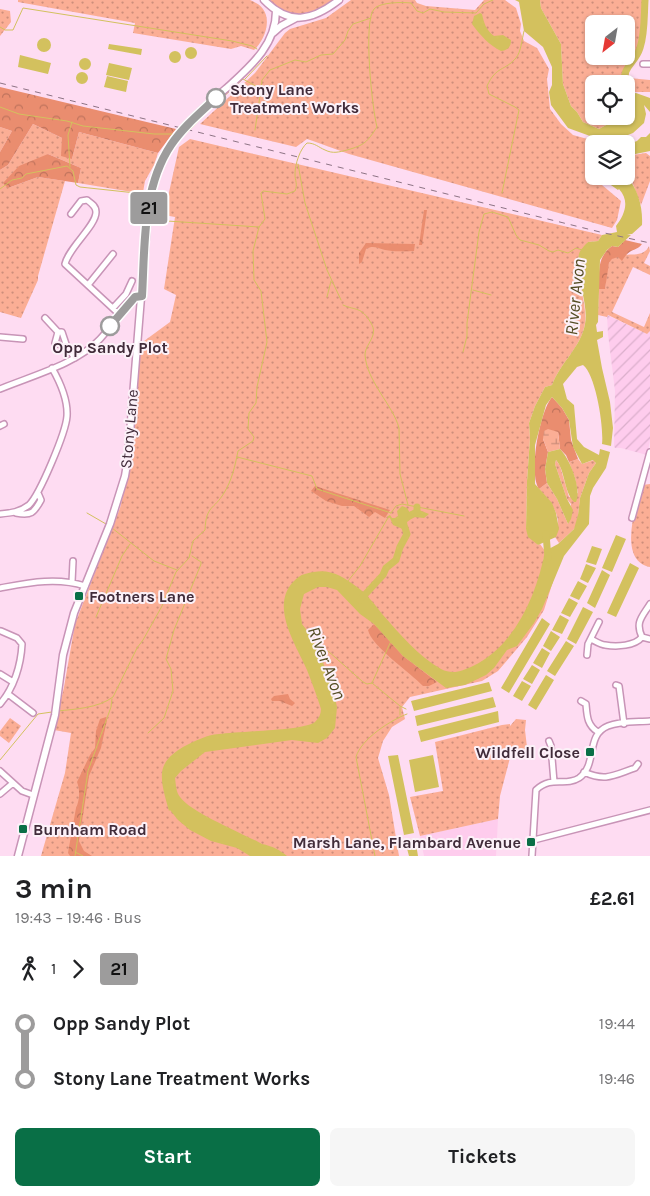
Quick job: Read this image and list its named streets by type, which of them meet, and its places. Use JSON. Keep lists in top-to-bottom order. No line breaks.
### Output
{"streets":{"main road":["Stony Lane"]},"water":["River Avon"],"places":{"other":["Stony Lane Treatment Works","Opp Sandy Plot"],"transit":["Footners Lane","Wildfell Close","Burnham Road","Marsh Lane, Flambard Avenue"]},"lines":["bus line 21"],"north":"bottom left","page":{"on_map":"21","heading":["3 min","19:43 – 19:46 · Bus","£2.61"],"legs":["1","21"],"list":[{"name":"Opp Sandy Plot","value":"19:44"},{"name":"Stony Lane Treatment Works","value":"19:46"}],"buttons":["Start","Tickets"]}}
